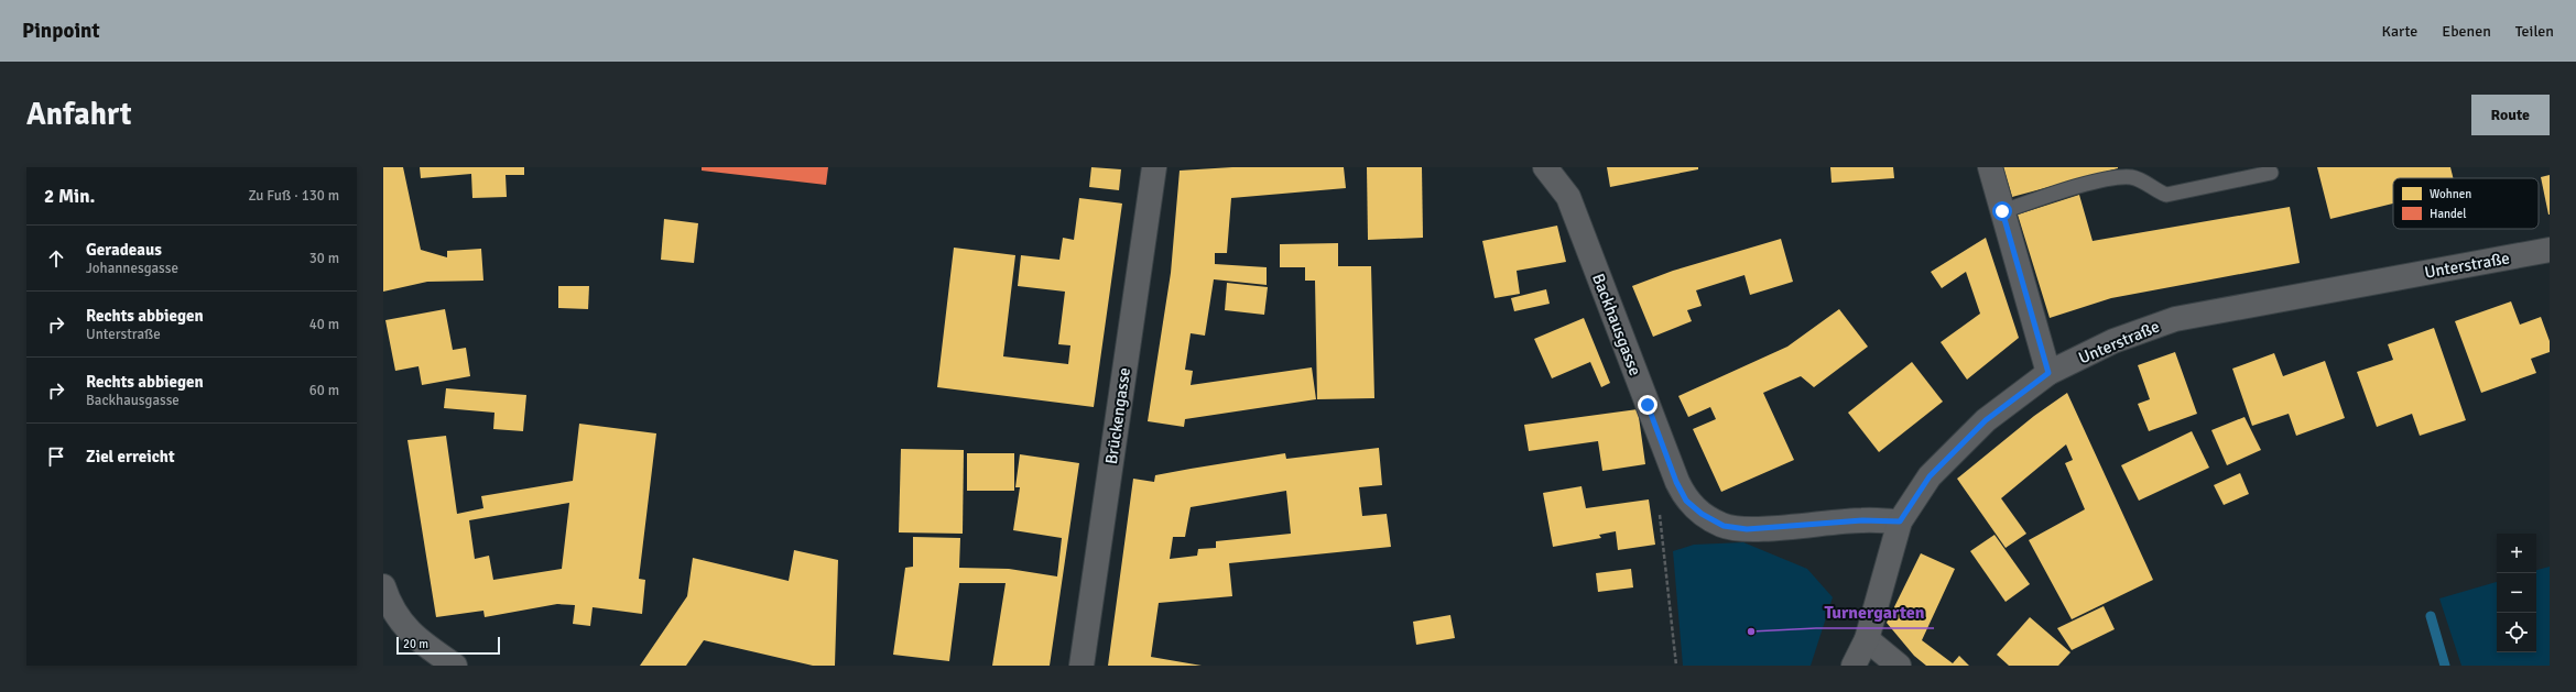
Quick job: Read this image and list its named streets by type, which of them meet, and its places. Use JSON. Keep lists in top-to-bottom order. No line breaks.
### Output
{"streets":{"street":["Unterstraße","Backhausgasse","Brückengasse"]},"crossings":[["Unterstraße","Backhausgasse"]],"places":["Turnergarten"],"legend":["Wohnen","Handel"],"scale_bar":"20 m","page":{"header":"Pinpoint","nav":["Karte","Ebenen","Teilen"],"buttons":"Route","title":"Anfahrt","heading":["2 Min.","Zu Fuß · 130 m"],"list":[["Geradeaus","Johannesgasse","30 m"],["Rechts abbiegen","Unterstraße","40 m"],["Rechts abbiegen","Backhausgasse","60 m"],"Ziel erreicht"],"map_buttons":["+","−"],"scale":"20 m"}}
